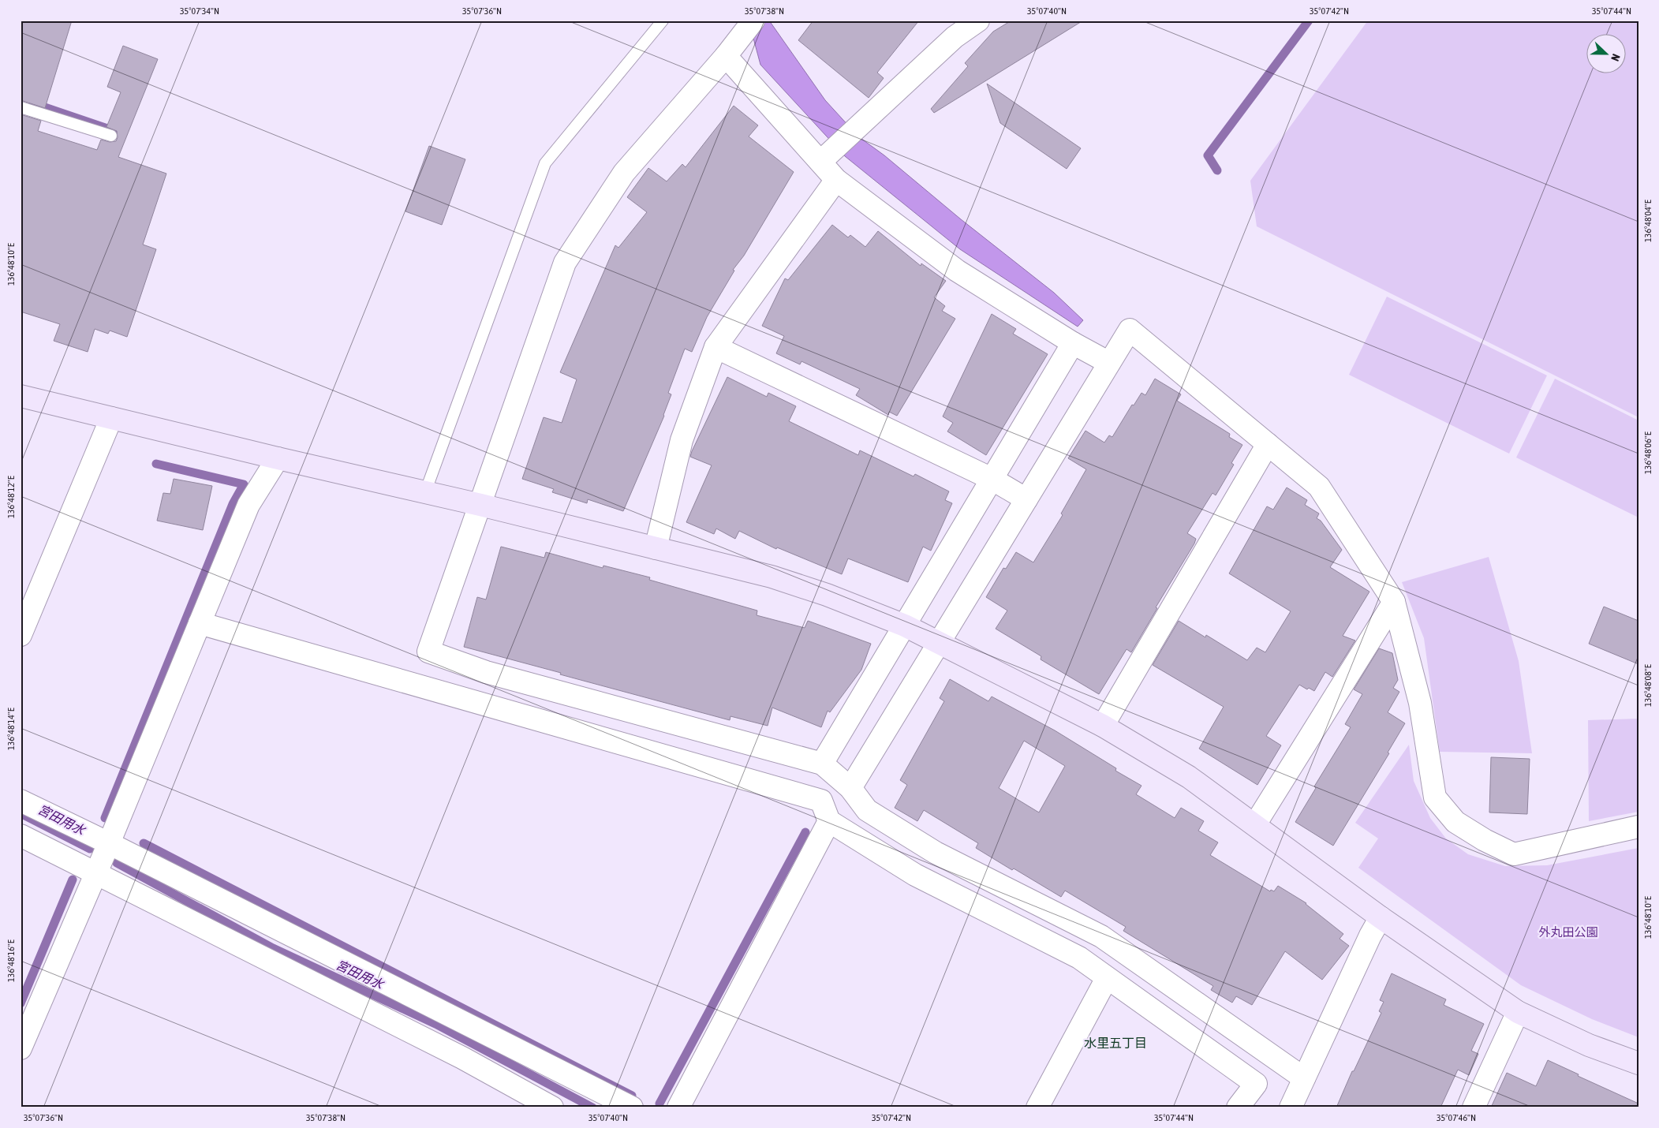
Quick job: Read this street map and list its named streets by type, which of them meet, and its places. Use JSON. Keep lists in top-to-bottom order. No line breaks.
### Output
{"districts":["水里五丁目"],"water":["宮田用水"],"parks":["外丸田公園"],"north":"right","coordinates":["35°07'34\"N","35°07'36\"N","35°07'38\"N","35°07'40\"N","35°07'42\"N","35°07'44\"N","136°48'04\"E","136°48'10\"E","136°48'06\"E","136°48'12\"E","136°48'08\"E","136°48'14\"E","136°48'16\"E","35°07'46\"N"]}
